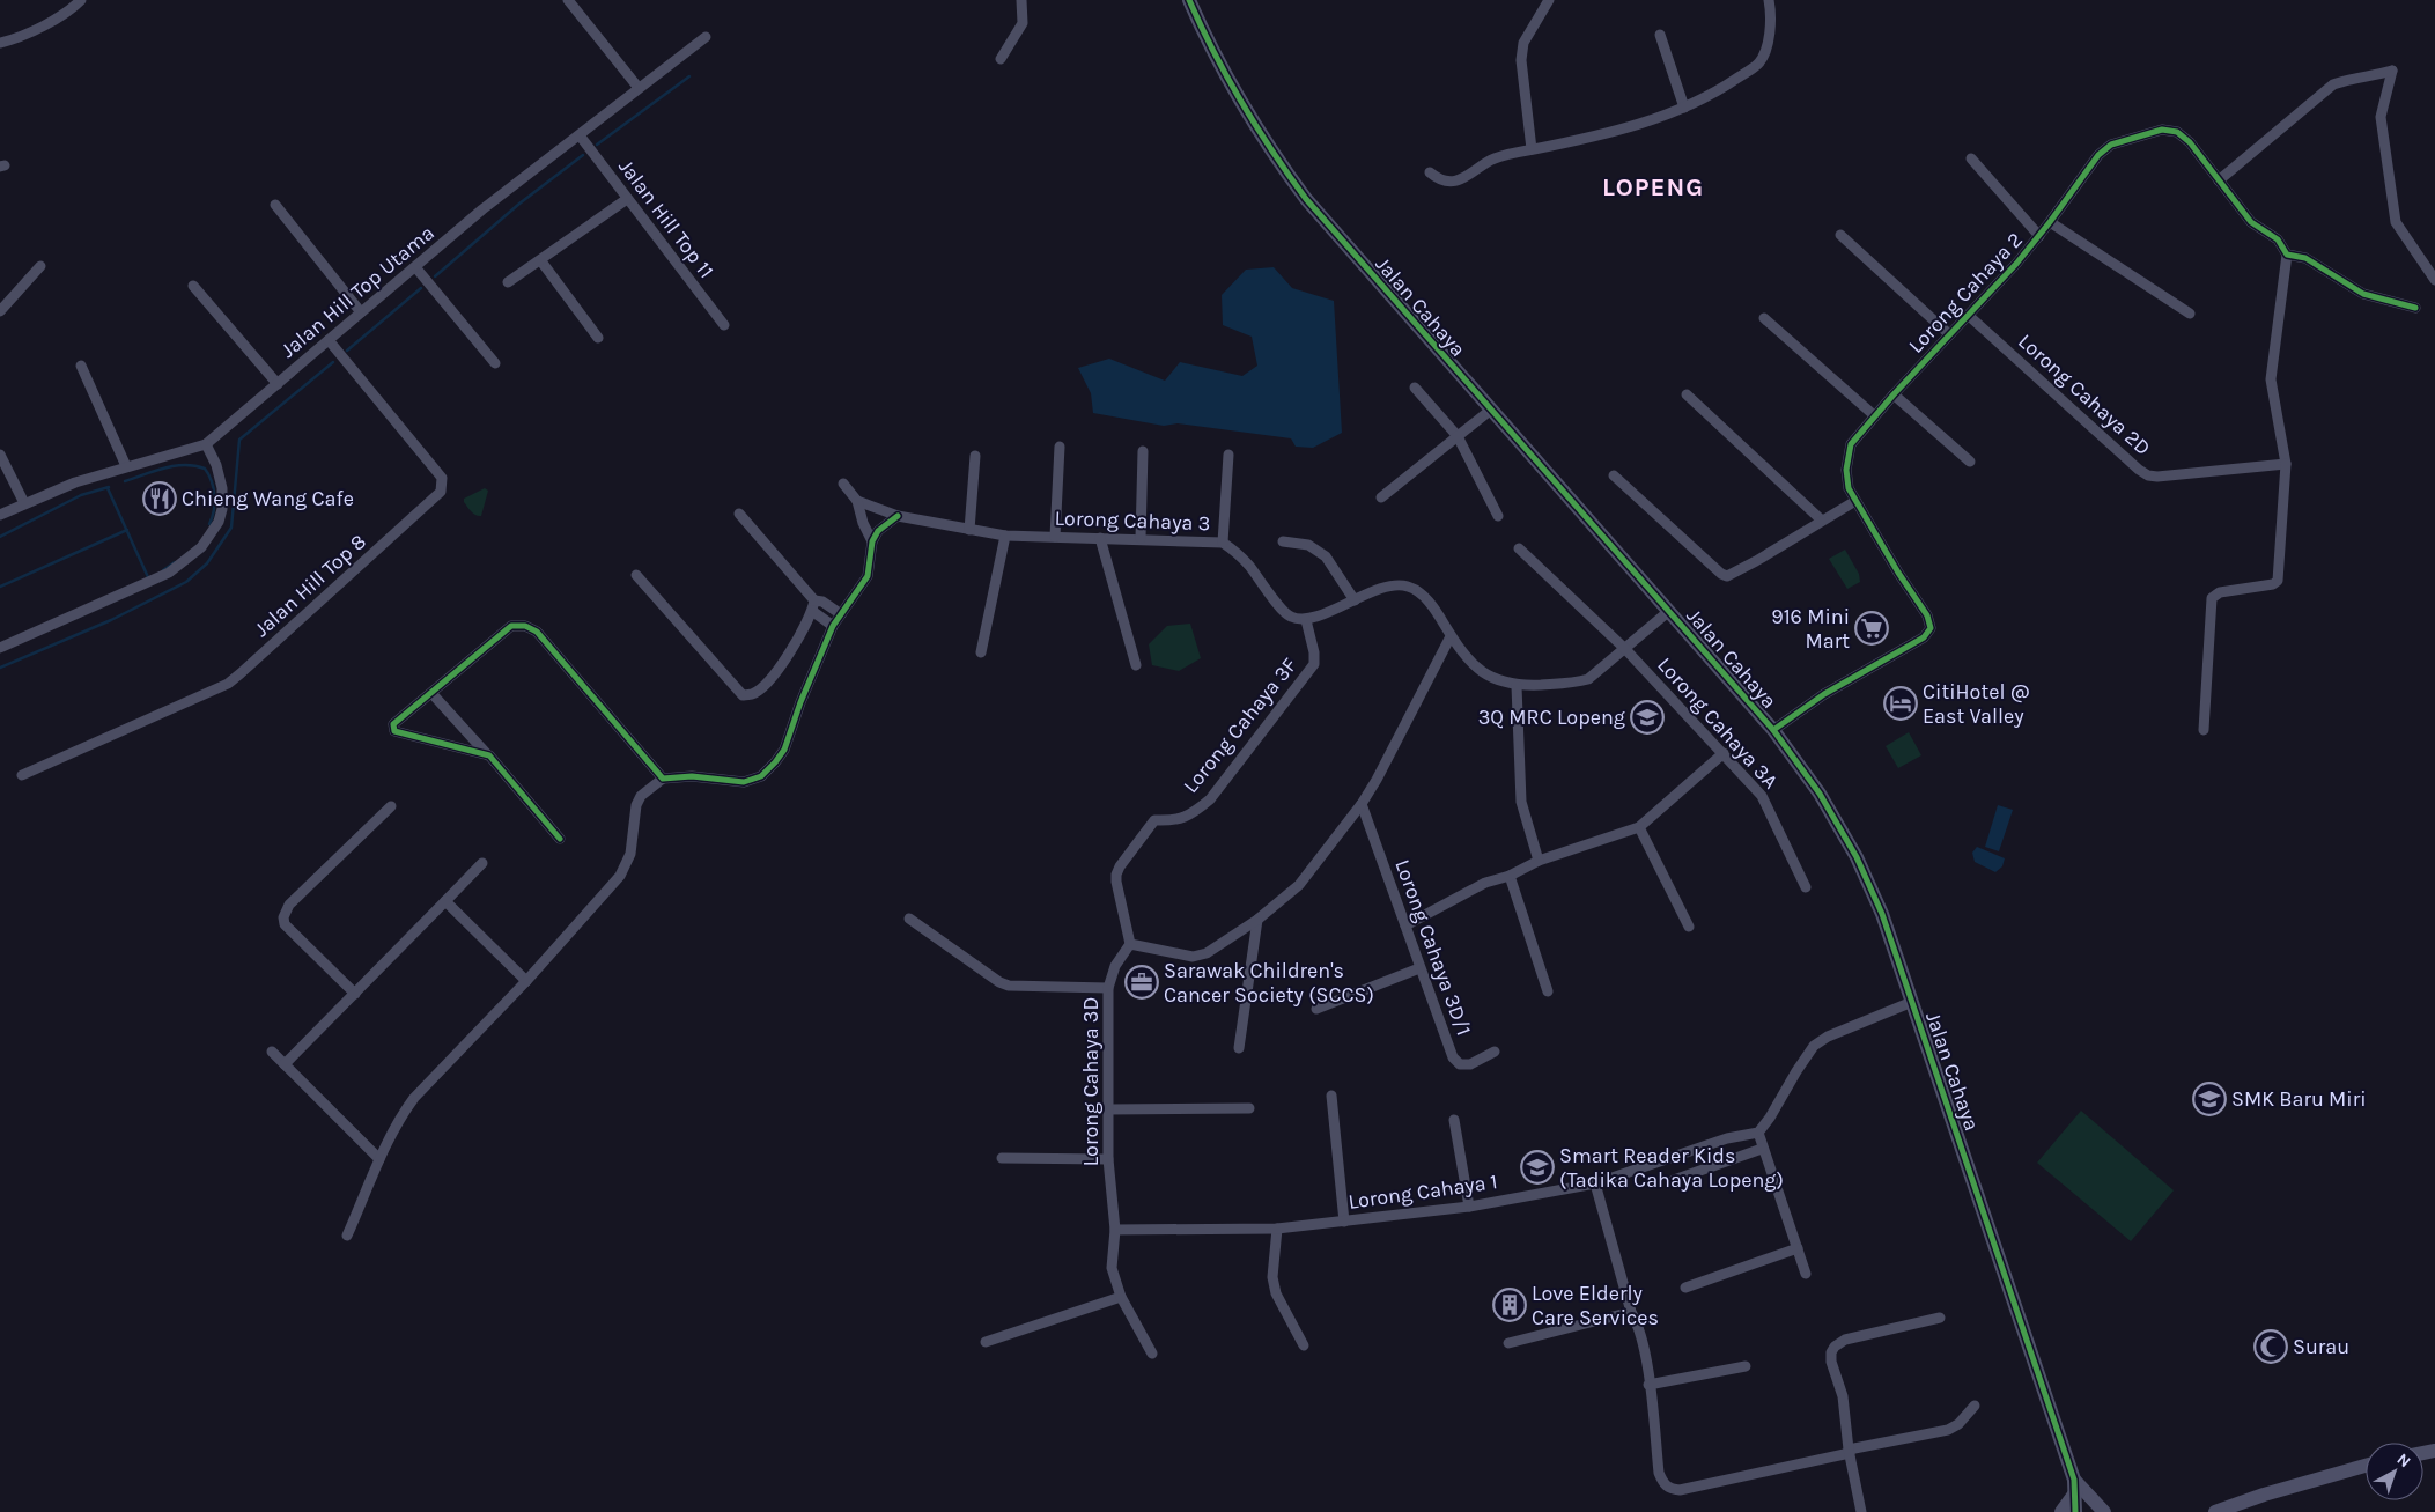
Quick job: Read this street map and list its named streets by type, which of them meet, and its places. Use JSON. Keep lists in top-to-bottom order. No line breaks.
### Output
{"streets":{"street":["Jalan Hill Top 11","Jalan Hill Top Utama","Lorong Cahaya 2","Jalan Cahaya","Lorong Cahaya 2D","Lorong Cahaya 3","Jalan Hill Top 8","Lorong Cahaya 3A","Lorong Cahaya 3F","Lorong Cahaya 3D/1","Lorong Cahaya 3D","Lorong Cahaya 1"]},"crossings":[["Jalan Hill Top 11","Jalan Hill Top Utama"],["Jalan Hill Top Utama","Jalan Hill Top 8"],["Lorong Cahaya 2","Jalan Cahaya"],["Lorong Cahaya 2","Lorong Cahaya 2D"],["Lorong Cahaya 3","Lorong Cahaya 3F"],["Lorong Cahaya 3F","Lorong Cahaya 3D"],["Lorong Cahaya 3D","Lorong Cahaya 1"]],"districts":["LOPENG"],"places":{"restaurant":["Chieng Wang Cafe"],"supermarket":["916 Mini Mart"],"hotel":["CitiHotel @ East Valley"],"school or university":["3Q MRC Lopeng","SMK Baru Miri","Smart Reader Kids (Tadika Cahaya Lopeng)"],"office":["Sarawak Children's Cancer Society (SCCS)"],"building":["Love Elderly Care Services"],"mosque":["Surau"]},"north":"top right"}
